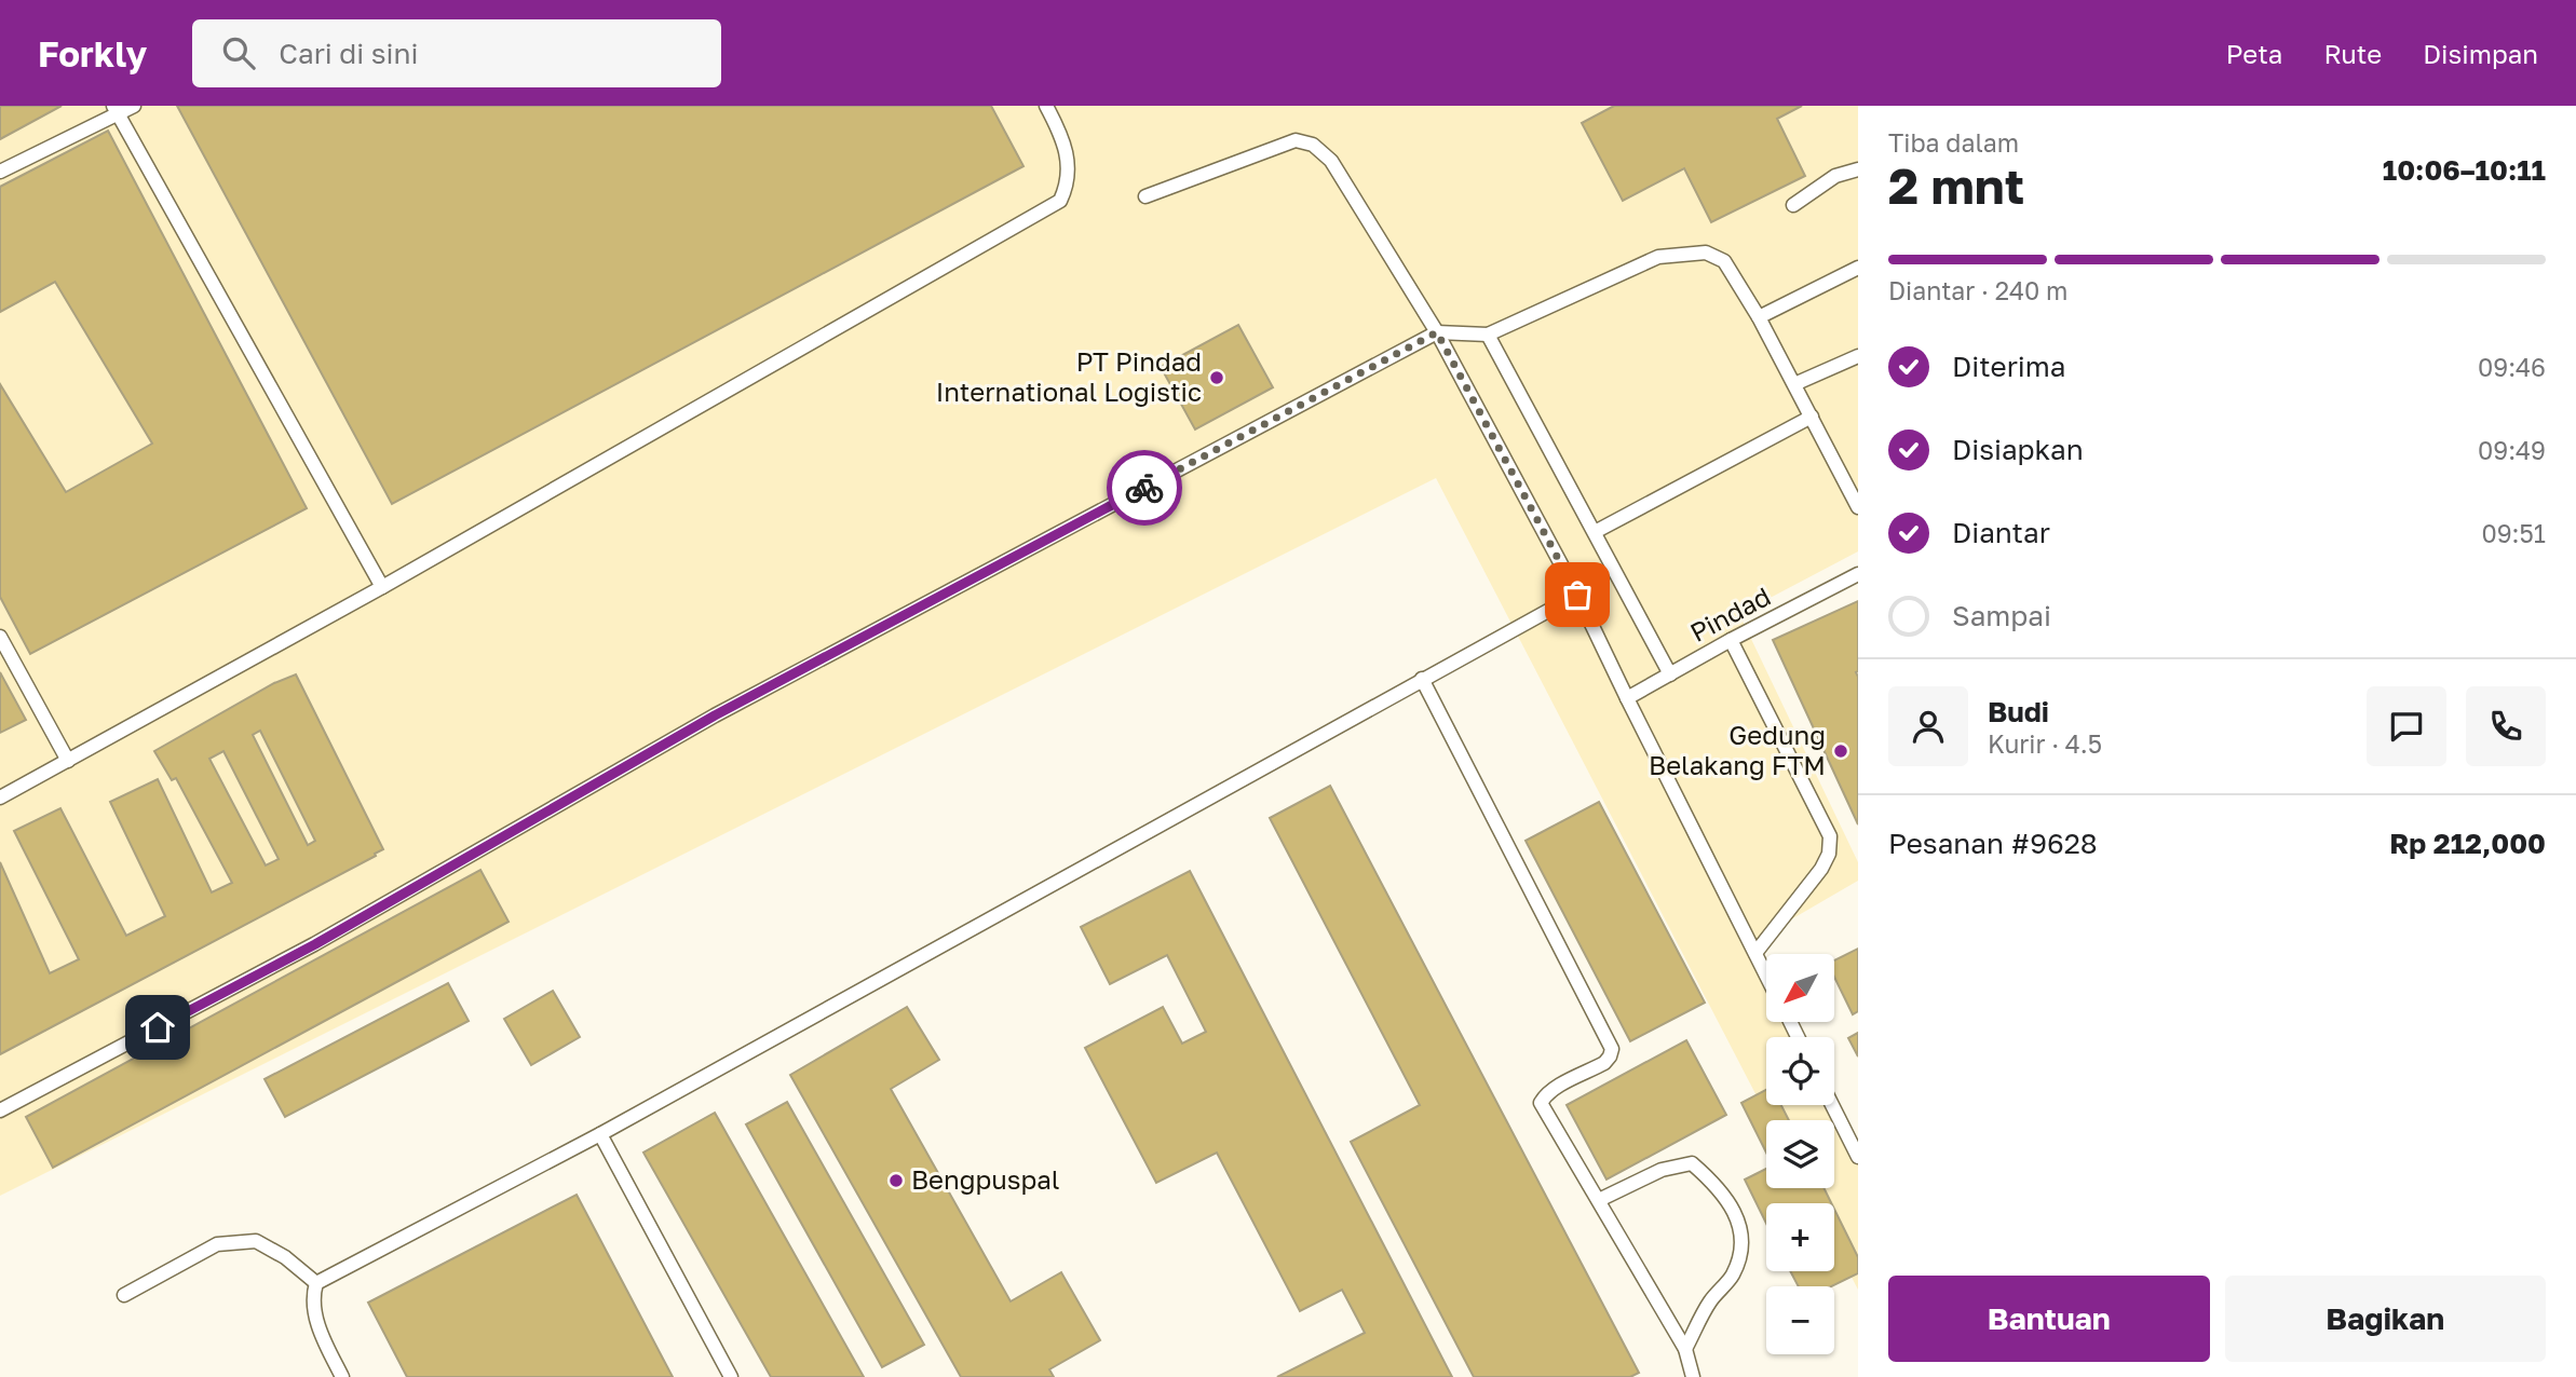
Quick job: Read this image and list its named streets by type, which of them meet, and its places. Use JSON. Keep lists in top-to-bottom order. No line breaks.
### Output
{"streets":{"lane":["Pindad"]},"places":["PT Pindad International Logistic","Gedung Belakang FTM","Bengpuspal"],"north":"bottom left","page":{"header":"Forkly","search":"Cari di sini","nav":["Peta","Rute","Disimpan"],"heading":["2 mnt","Tiba dalam","10:06–10:11"],"panel":["Budi","Kurir · 4.5","Pesanan #9628","Rp 212,000"],"bar":"Diantar · 240 m","list":[["Diterima","09:46"],["Disiapkan","09:49"],["Diantar","09:51"],"Sampai"],"map_buttons":["+","−"],"buttons":["Bantuan","Bagikan"]}}
